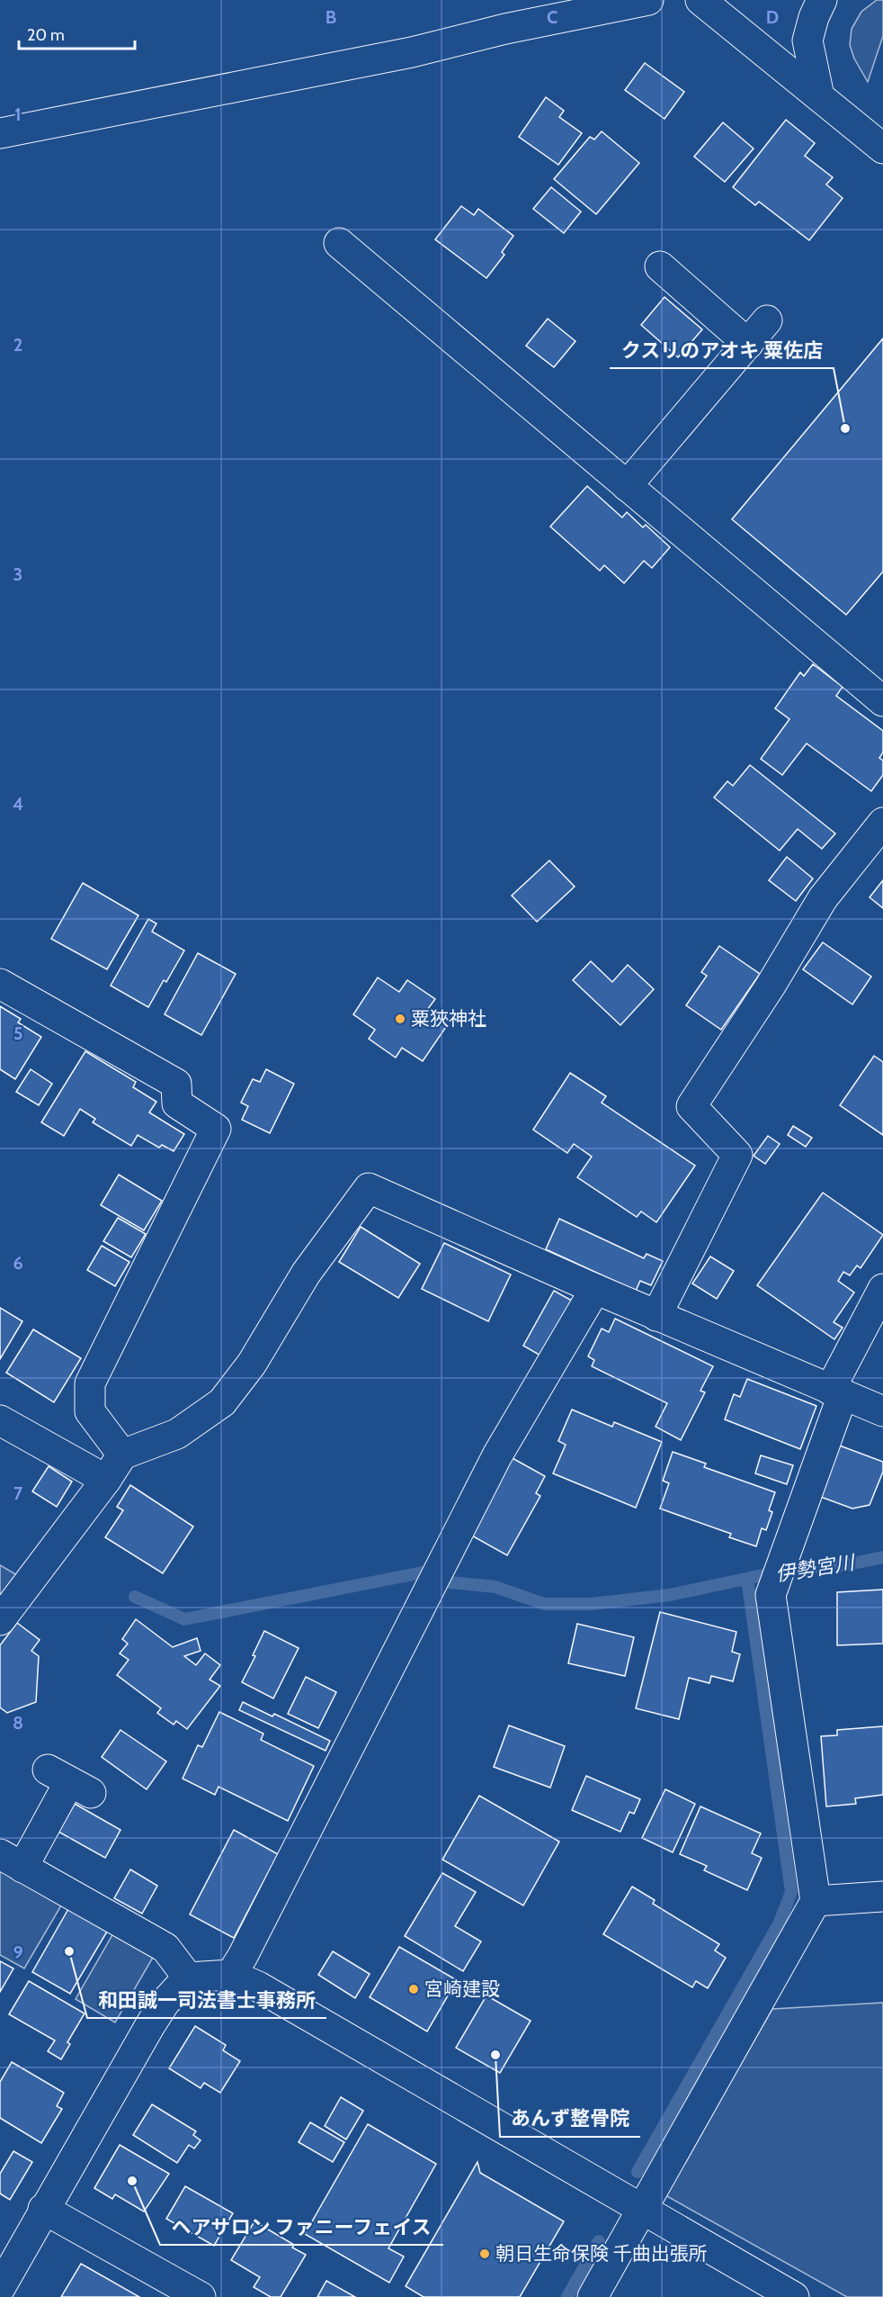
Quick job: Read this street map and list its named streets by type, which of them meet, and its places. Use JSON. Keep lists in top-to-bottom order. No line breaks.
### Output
{"water":["伊勢宮川"],"places":["クスリのアオキ 粟佐店","粟狹神社","和田誠一司法書士事務所","宮崎建設","あんず整骨院","ヘアサロン ファニーフェイス","朝日生命保険 千曲出張所"],"scale_bar":"20 m","grid":{"columns":["B","C","D"],"rows":["1","2","3","4","5","6","7","8","9"]}}
